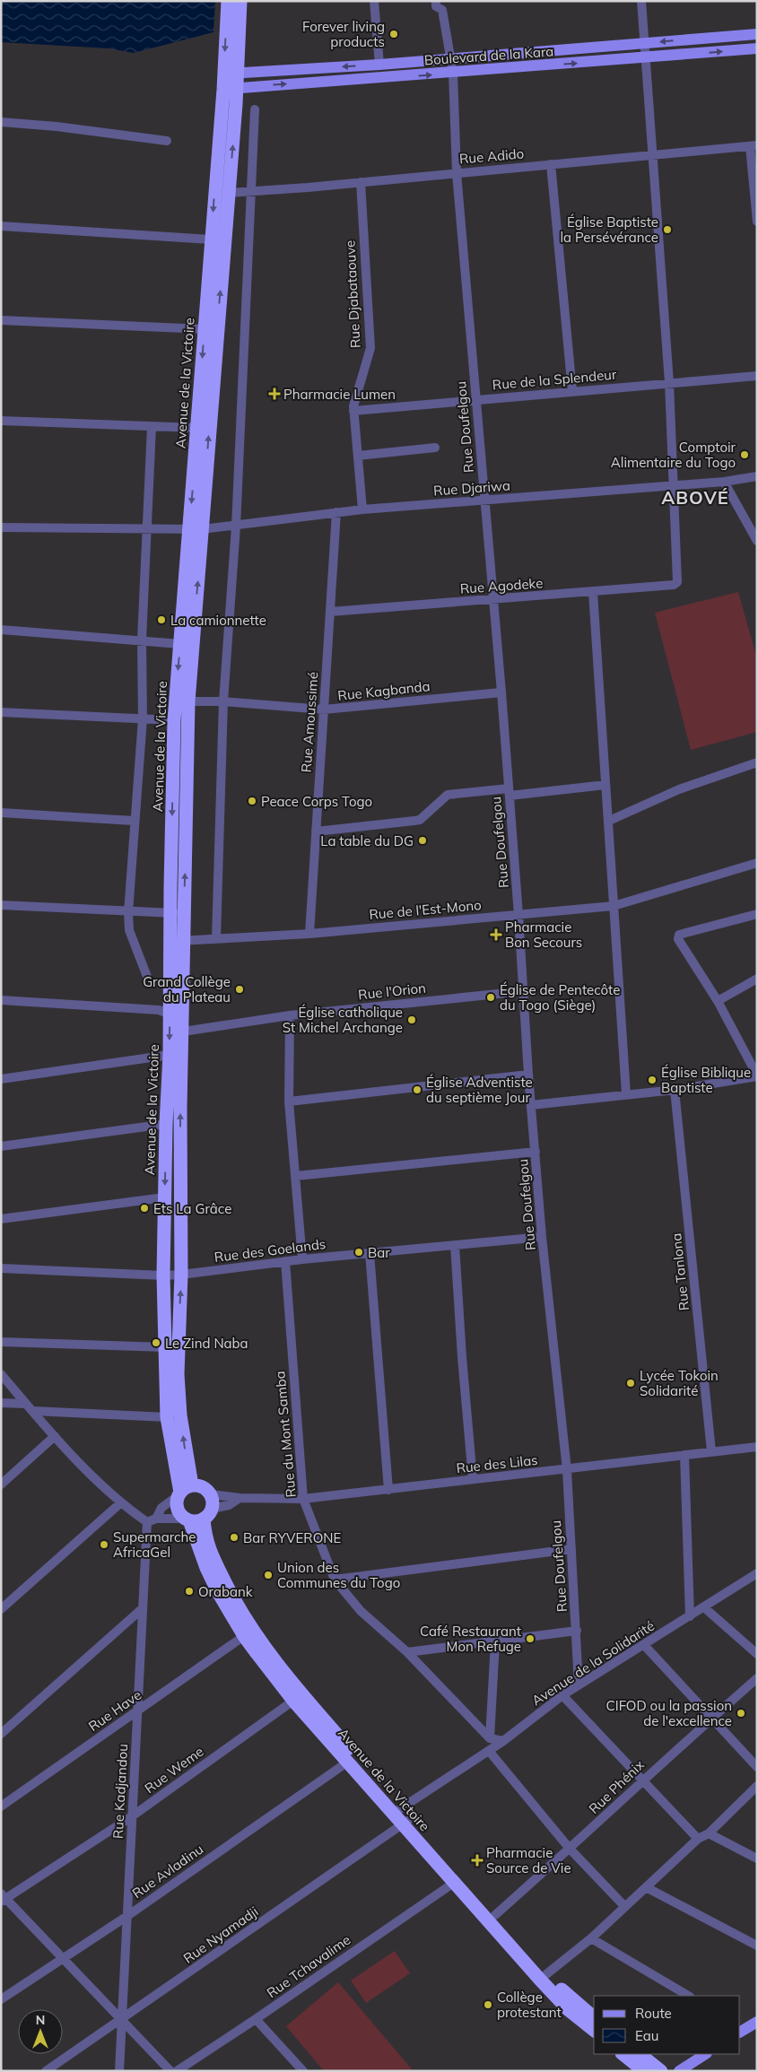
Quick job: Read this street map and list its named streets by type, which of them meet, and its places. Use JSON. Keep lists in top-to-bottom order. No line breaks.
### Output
{"streets":{"highway":["Avenue de la Victoire"],"main road":["Boulevard de la Kara"],"street":["Rue Adido","Rue Djabataouve","Rue de la Splendeur","Rue Doufelgou","Rue Djariwa","Rue Agodeke","Rue Kagbanda","Rue Amoussimé","Rue de l'Est-Mono","Rue l'Orion","Rue des Goelands","Rue Tanlona","Rue du Mont Samba","Rue des Lilas","Avenue de la Solidarité","Rue Have","Rue Weme","Rue Phénix","Rue Kadjandou","Rue Avladinu","Rue Nyamadji","Rue Tchavalime"]},"crossings":[["Boulevard de la Kara","Avenue de la Victoire"],["Boulevard de la Kara","Rue Doufelgou"],["Rue Adido","Rue Djabataouve"],["Rue Adido","Avenue de la Victoire"],["Rue Adido","Rue Doufelgou"],["Rue Djabataouve","Rue de la Splendeur"],["Rue Djabataouve","Rue Djariwa"],["Rue de la Splendeur","Rue Doufelgou"],["Avenue de la Victoire","Rue Djariwa"],["Avenue de la Victoire","Rue Kagbanda"],["Avenue de la Victoire","Rue de l'Est-Mono"],["Avenue de la Victoire","Rue l'Orion"],["Avenue de la Victoire","Rue des Goelands"],["Avenue de la Victoire","Rue des Lilas"],["Avenue de la Victoire","Avenue de la Solidarité"],["Avenue de la Victoire","Rue Have"],["Avenue de la Victoire","Rue Weme"],["Avenue de la Victoire","Rue Phénix"],["Avenue de la Victoire","Rue Avladinu"],["Avenue de la Victoire","Rue Nyamadji"],["Avenue de la Victoire","Rue Tchavalime"],["Rue Doufelgou","Rue Djariwa"],["Rue Doufelgou","Rue Agodeke"],["Rue Doufelgou","Rue Kagbanda"],["Rue Doufelgou","Rue de l'Est-Mono"],["Rue Doufelgou","Rue l'Orion"],["Rue Doufelgou","Rue des Goelands"],["Rue Doufelgou","Rue des Lilas"],["Rue Doufelgou","Avenue de la Solidarité"],["Rue Djariwa","Rue Agodeke"],["Rue Djariwa","Rue Amoussimé"],["Rue Agodeke","Rue Amoussimé"],["Rue Kagbanda","Rue Amoussimé"],["Rue Amoussimé","Rue de l'Est-Mono"],["Rue des Goelands","Rue du Mont Samba"],["Rue Tanlona","Rue des Lilas"],["Rue du Mont Samba","Rue des Lilas"],["Avenue de la Solidarité","Rue Nyamadji"],["Rue Have","Rue Kadjandou"],["Rue Weme","Rue Kadjandou"],["Rue Kadjandou","Rue Avladinu"],["Rue Kadjandou","Rue Nyamadji"]],"districts":["ABOVÉ"],"places":{"other":["Forever living products","Église Baptiste la Persévérance","Comptoir Alimentaire du Togo","La camionnette","Peace Corps Togo","La table du DG","Grand Collège du Plateau","Église de Pentecôte du Togo (Siège)","Église catholique St Michel Archange","Église Biblique Baptiste","Église Adventiste du septième Jour","Ets La Grâce","Bar","Le Zind Naba","Lycée Tokoin Solidarité","Bar RYVERONE","Supermarche AfricaGel","Union des Communes du Togo","Orabank","Café Restaurant Mon Refuge","CIFOD ou la passion de l'excellence","Collège protestant"],"health":["Pharmacie Lumen","Pharmacie Bon Secours","Pharmacie Source de Vie"]},"legend":["Route","Eau"],"north":"top"}
